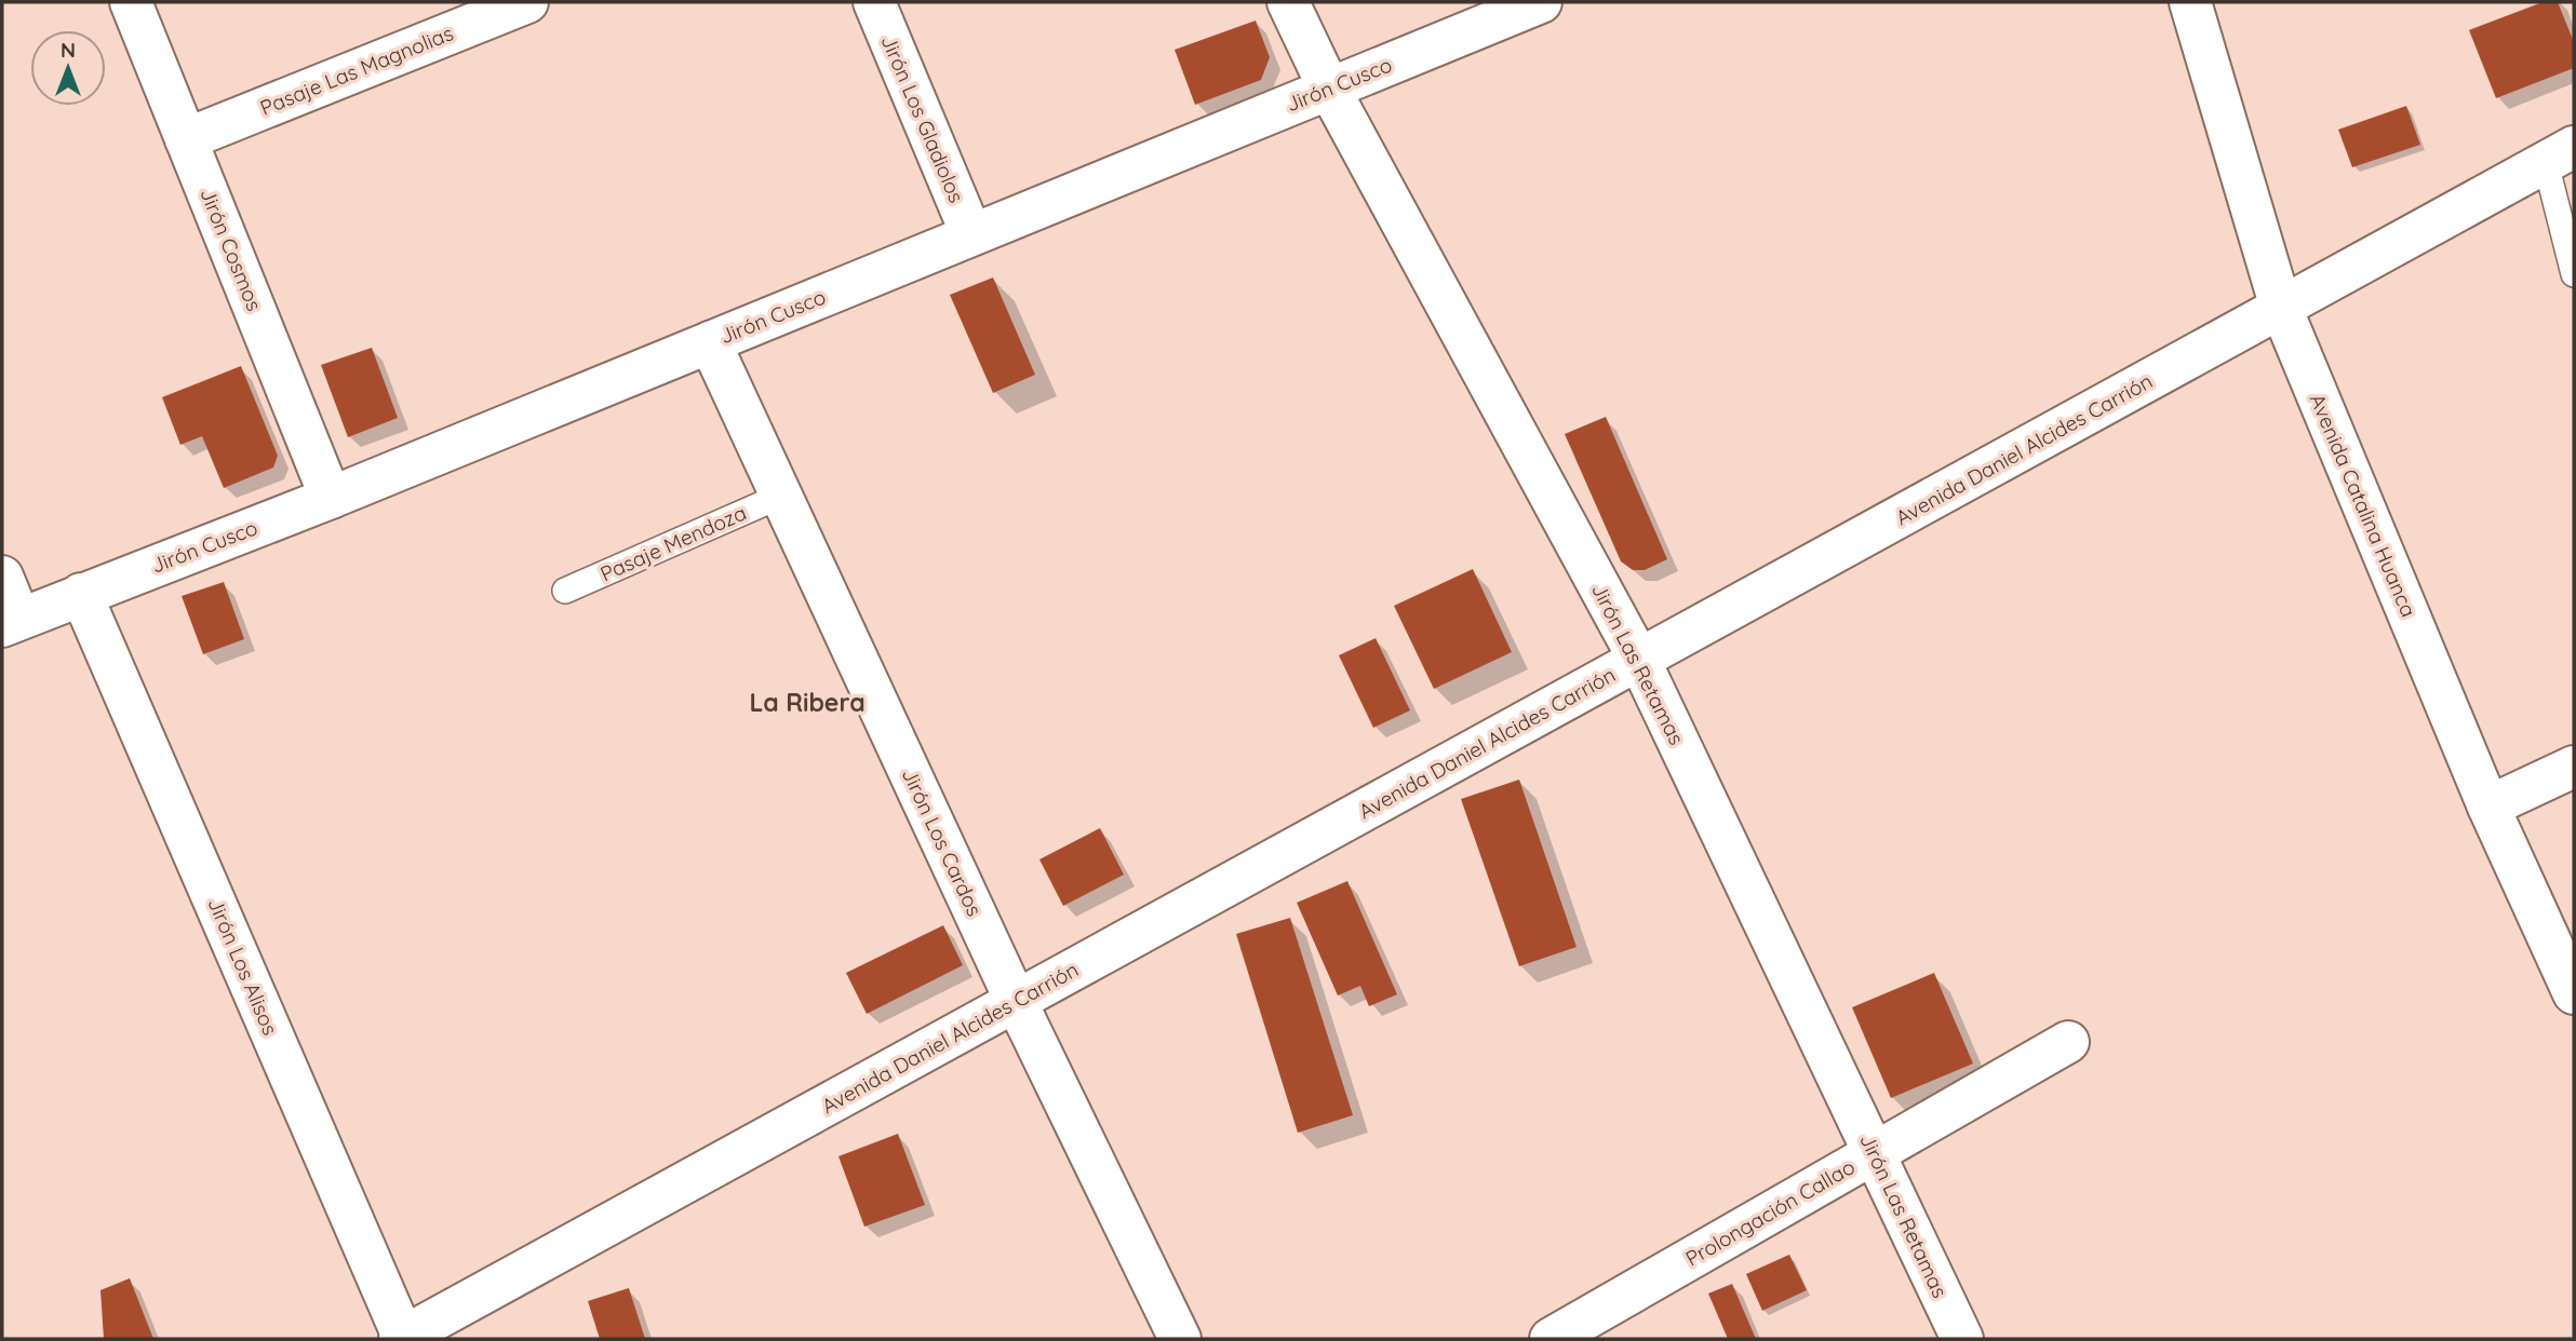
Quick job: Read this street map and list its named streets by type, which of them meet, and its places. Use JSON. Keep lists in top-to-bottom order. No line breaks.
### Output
{"streets":{"street":["Pasaje Las Magnolias","Jirón Cusco","Jirón Los Gladiolos","Jirón Cosmos","Avenida Daniel Alcides Carrión","Avenida Catalina Huanca","Jirón Las Retamas","Jirón Los Cardos","Jirón Los Alisos","Prolongación Callao"],"lane":["Pasaje Mendoza"]},"crossings":[["Pasaje Las Magnolias","Jirón Cosmos"],["Jirón Cusco","Jirón Los Gladiolos"],["Jirón Cusco","Jirón Cosmos"],["Jirón Cusco","Jirón Las Retamas"],["Jirón Cusco","Jirón Los Cardos"],["Jirón Cusco","Jirón Los Alisos"],["Avenida Daniel Alcides Carrión","Avenida Catalina Huanca"],["Avenida Daniel Alcides Carrión","Jirón Las Retamas"],["Avenida Daniel Alcides Carrión","Jirón Los Cardos"],["Avenida Daniel Alcides Carrión","Jirón Los Alisos"],["Pasaje Mendoza","Jirón Los Cardos"],["Jirón Las Retamas","Prolongación Callao"]],"districts":["La Ribera"],"north":"top"}
